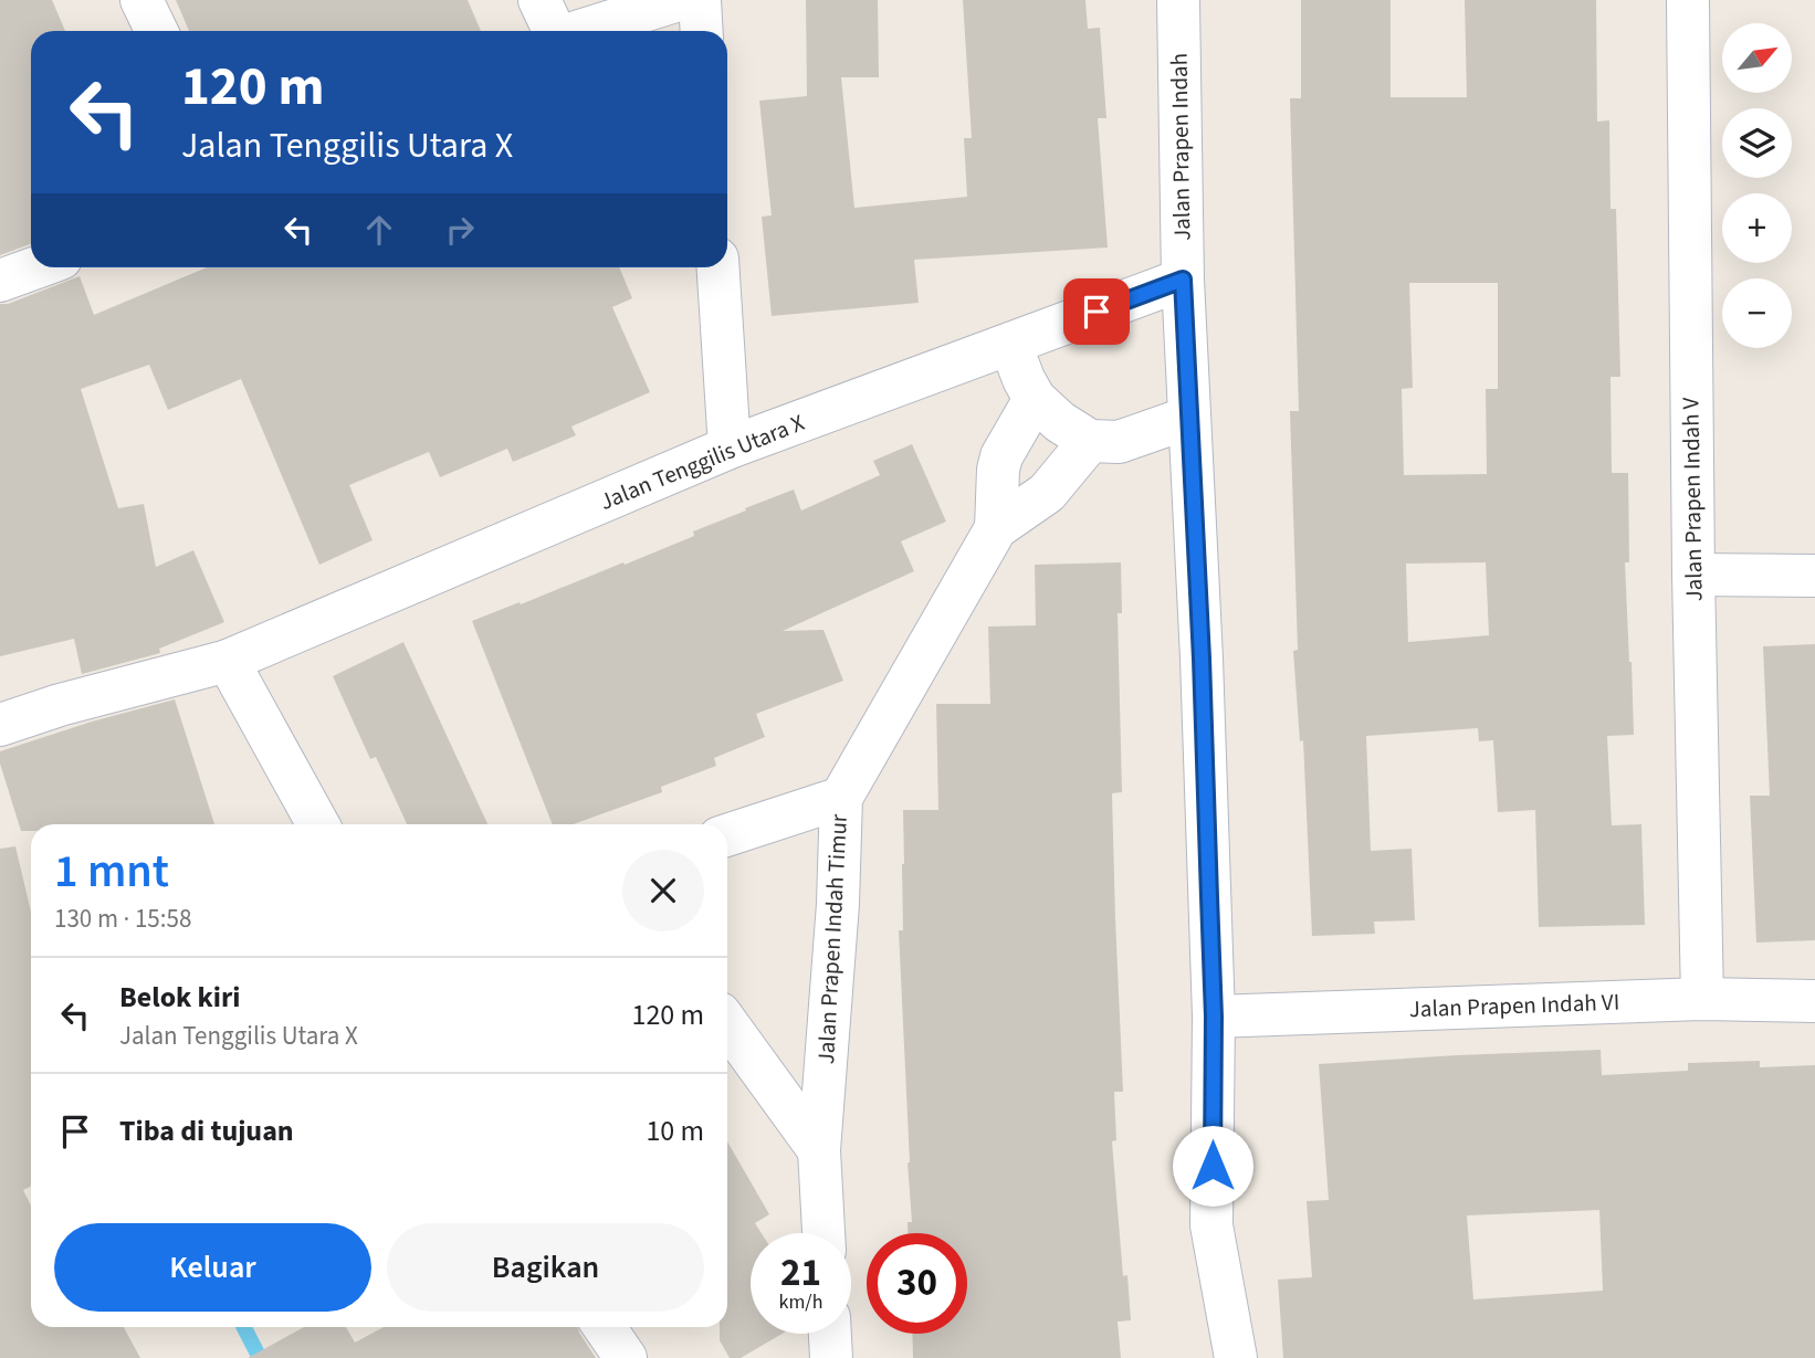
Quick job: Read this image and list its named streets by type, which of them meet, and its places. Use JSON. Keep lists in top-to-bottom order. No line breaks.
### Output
{"streets":{"street":["Jalan Prapen Indah","Jalan Tenggilis Utara X","Jalan Prapen Indah V","Jalan Prapen Indah Timur","Jalan Prapen Indah VI"]},"crossings":[["Jalan Prapen Indah","Jalan Tenggilis Utara X"],["Jalan Prapen Indah","Jalan Prapen Indah VI"],["Jalan Prapen Indah V","Jalan Prapen Indah VI"]],"north":"top right","page":{"map_buttons":["+","−"],"turn":["120 m","Jalan Tenggilis Utara X"],"heading":["1 mnt","130 m · 15:58"],"list":[{"name":"Belok kiri","note":"Jalan Tenggilis Utara X","value":"120 m"},{"name":"Tiba di tujuan","value":"10 m"}],"buttons":["Keluar","Bagikan"],"speed":"21 km/h","limit":"30"}}
